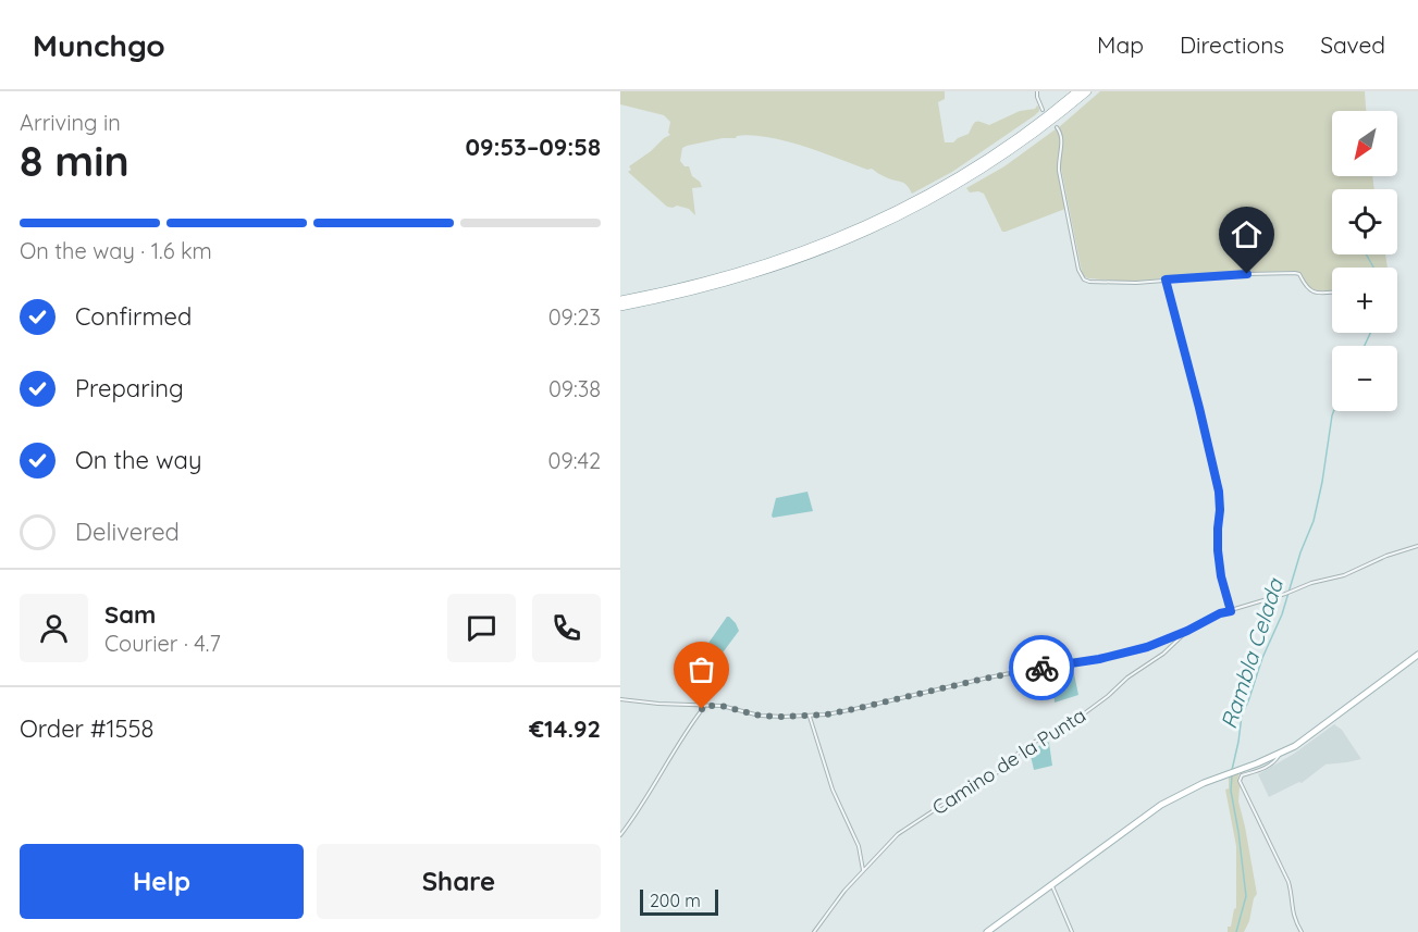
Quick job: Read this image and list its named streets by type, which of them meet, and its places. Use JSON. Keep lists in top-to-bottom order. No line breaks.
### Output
{"streets":{"street":["Camino de la Punta"]},"water":["Rambla Celada"],"scale_bar":"200 m","north":"bottom left","page":{"header":"Munchgo","nav":["Map","Directions","Saved"],"heading":["8 min","Arriving in","09:53–09:58"],"panel":["Sam","Courier · 4.7","Order #1558","€14.92"],"map_buttons":["+","−"],"bar":"On the way · 1.6 km","list":[["Confirmed","09:23"],["Preparing","09:38"],["On the way","09:42"],"Delivered"],"buttons":["Help","Share"],"scale":"200 m"}}
